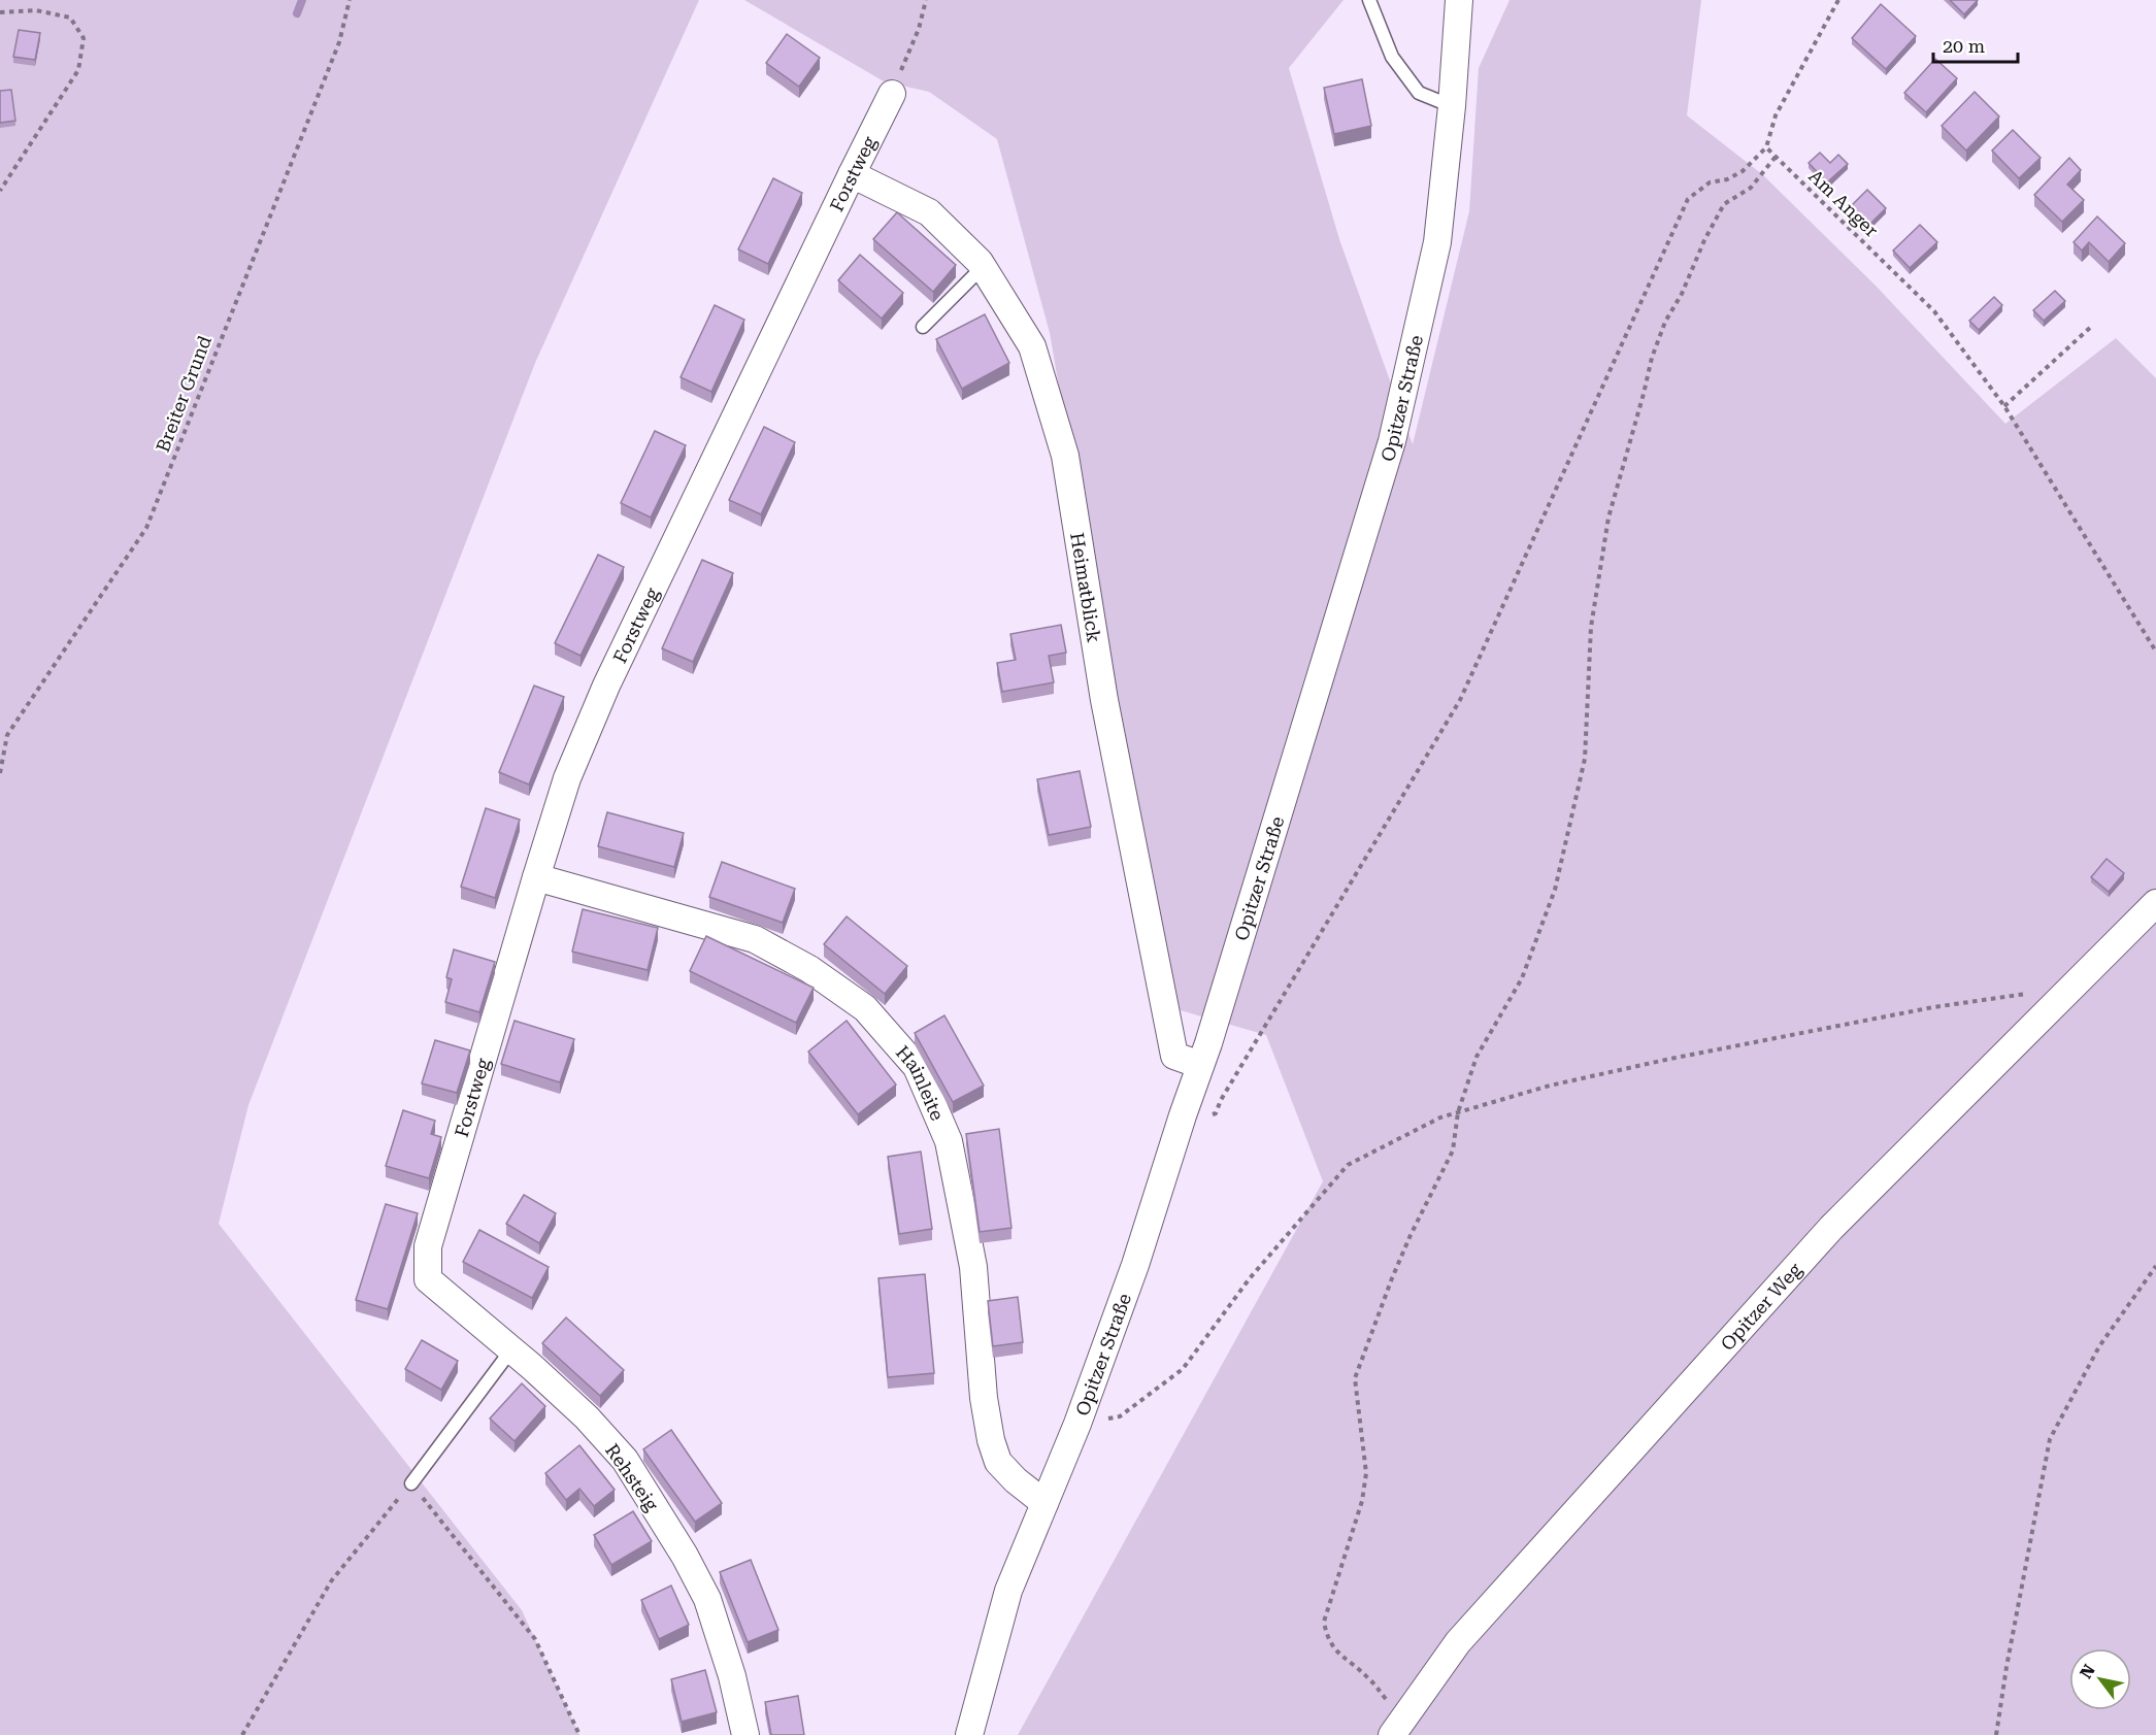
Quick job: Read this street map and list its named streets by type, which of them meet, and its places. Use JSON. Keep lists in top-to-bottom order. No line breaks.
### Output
{"streets":{"street":["Forstweg","Opitzer Straße","Heimatblick","Hainleite","Opitzer Weg","Rehsteig"],"path":["Am Anger","Breiter Grund"]},"crossings":[["Forstweg","Heimatblick"],["Forstweg","Hainleite"],["Forstweg","Rehsteig"],["Opitzer Straße","Heimatblick"],["Opitzer Straße","Hainleite"]],"scale_bar":"20 m","north":"top left"}
